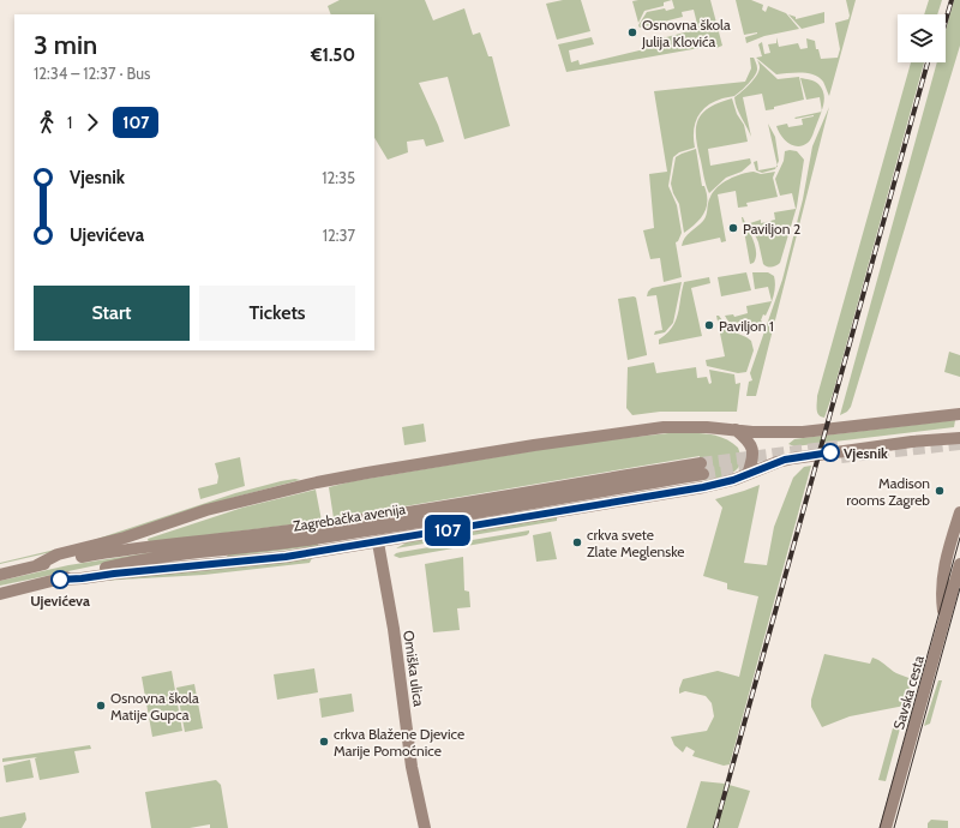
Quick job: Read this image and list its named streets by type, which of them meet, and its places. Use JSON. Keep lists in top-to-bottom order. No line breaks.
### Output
{"streets":{"main road":["Zagrebačka avenija","Omiška ulica","Savska cesta"]},"places":["Osnovna škola Julija Klovića","Paviljon 2","Paviljon 1","Vjesnik","Madison rooms Zagreb","crkva svete Zlate Meglenske","Ujevićeva","Osnovna škola Matije Gupca","crkva Blažene Djevice Marije Pomoćnice"],"lines":["bus line 107"],"page":{"on_map":"107","heading":["3 min","12:34 – 12:37 · Bus","€1.50"],"legs":["1","107"],"list":[{"name":"Vjesnik","value":"12:35"},{"name":"Ujevićeva","value":"12:37"}],"buttons":["Start","Tickets"]}}
